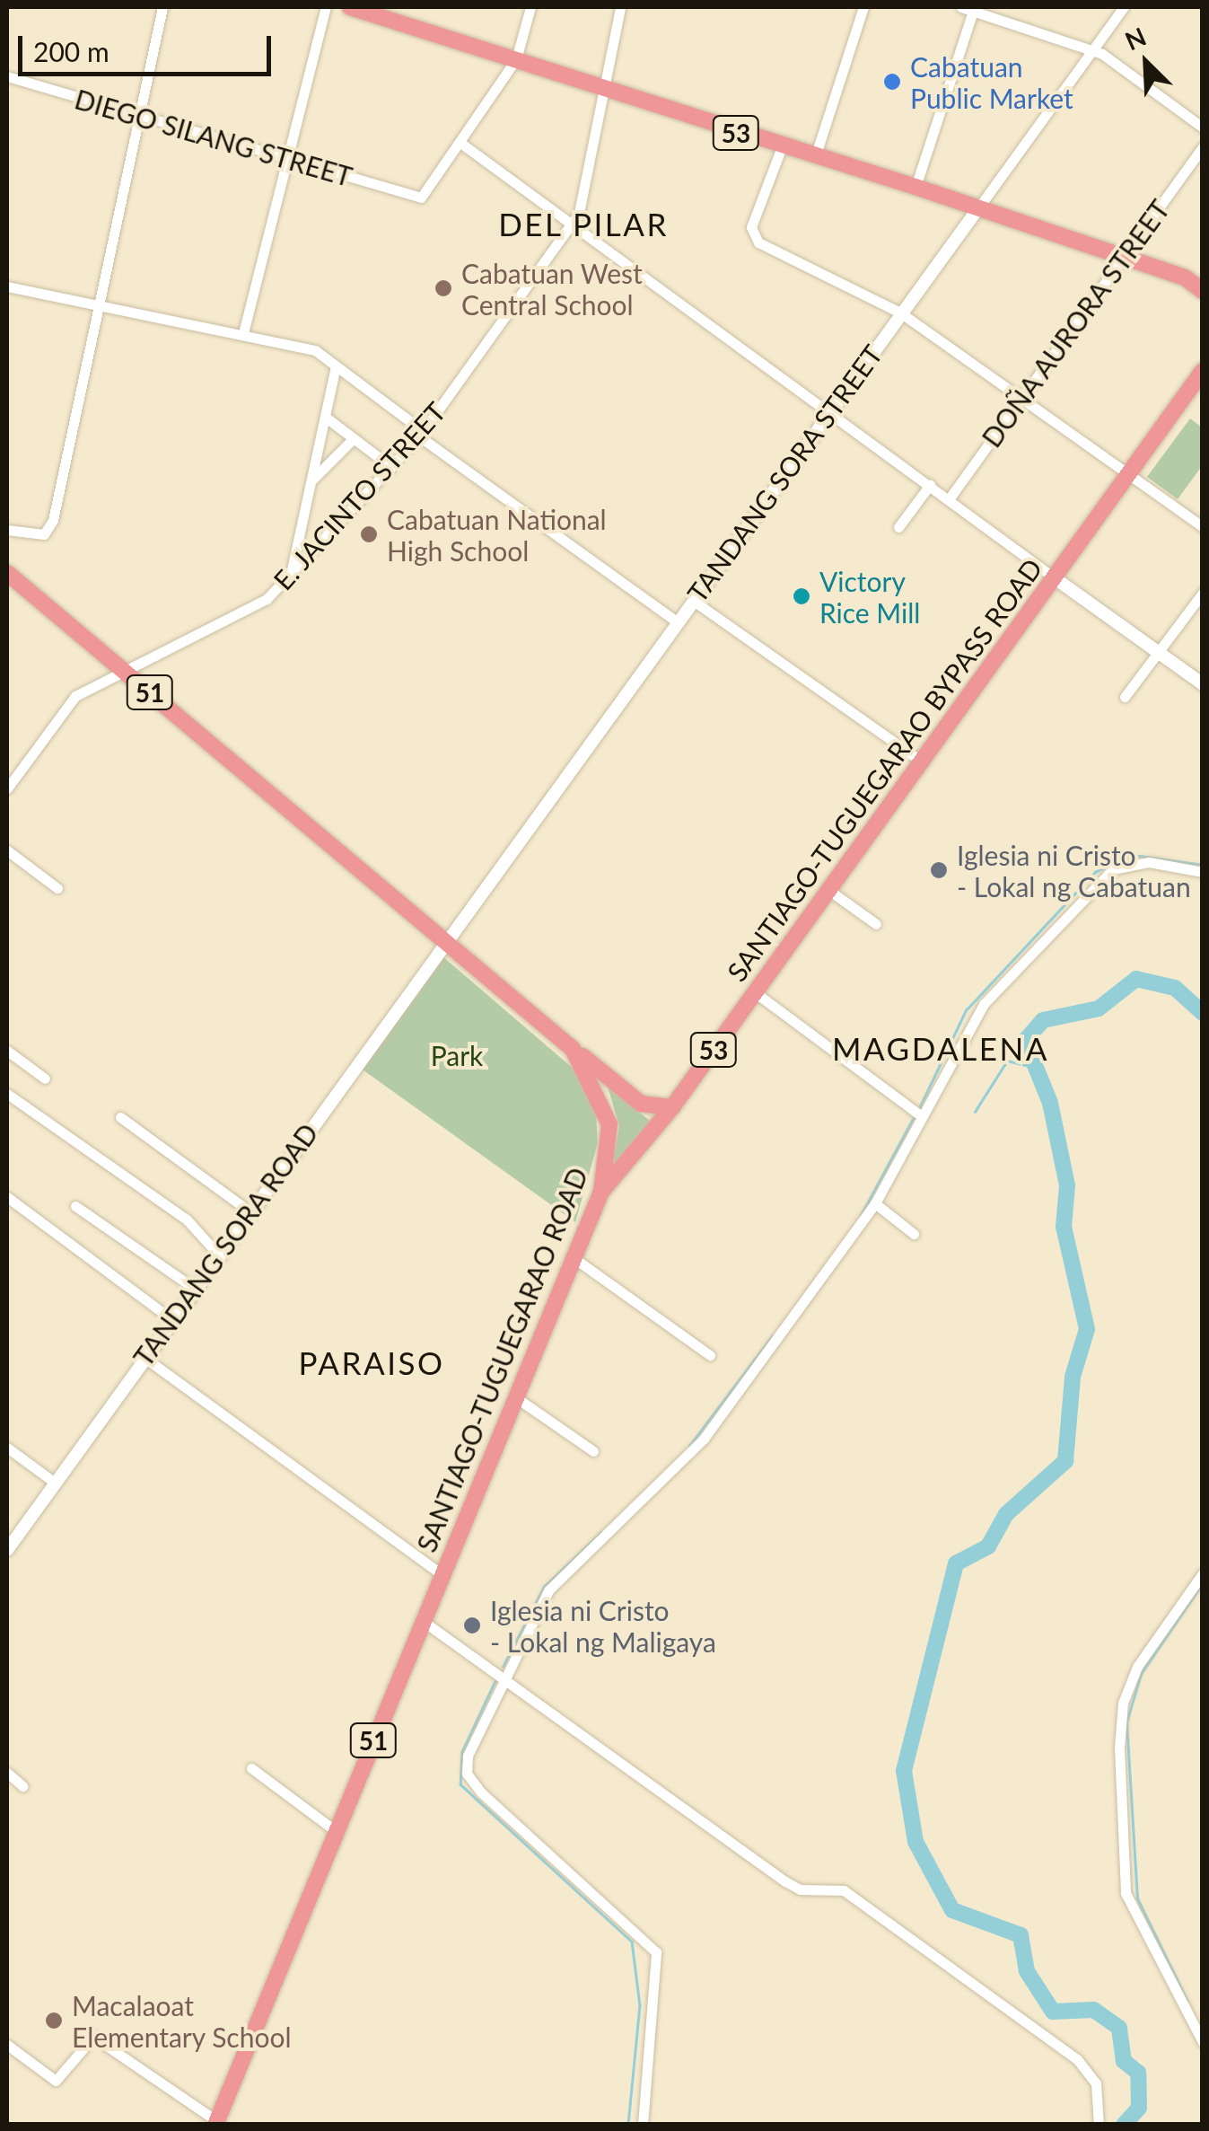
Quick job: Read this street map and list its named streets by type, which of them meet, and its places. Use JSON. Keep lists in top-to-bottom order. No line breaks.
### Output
{"streets":{"highway":["53","51","SANTIAGO-TUGUEGARAO BYPASS ROAD","SANTIAGO-TUGUEGARAO ROAD"],"street":["DIEGO SILANG STREET","DOÑA AURORA STREET","TANDANG SORA STREET","E. JACINTO STREET","TANDANG SORA ROAD"]},"crossings":[["53","DOÑA AURORA STREET"],["53","TANDANG SORA STREET"],["53","E. JACINTO STREET"],["TANDANG SORA STREET","TANDANG SORA ROAD"],["TANDANG SORA STREET","SANTIAGO-TUGUEGARAO ROAD"],["E. JACINTO STREET","SANTIAGO-TUGUEGARAO ROAD"],["SANTIAGO-TUGUEGARAO BYPASS ROAD","SANTIAGO-TUGUEGARAO ROAD"],["TANDANG SORA ROAD","SANTIAGO-TUGUEGARAO ROAD"]],"districts":["DEL PILAR","MAGDALENA","PARAISO"],"parks":["Park"],"places":["Cabatuan Public Market","Cabatuan West Central School","Cabatuan National High School","Victory Rice Mill","Iglesia ni Cristo - Lokal ng Cabatuan","Iglesia ni Cristo - Lokal ng Maligaya","Macalaoat Elementary School"],"scale_bar":"200 m","north":"top left"}
